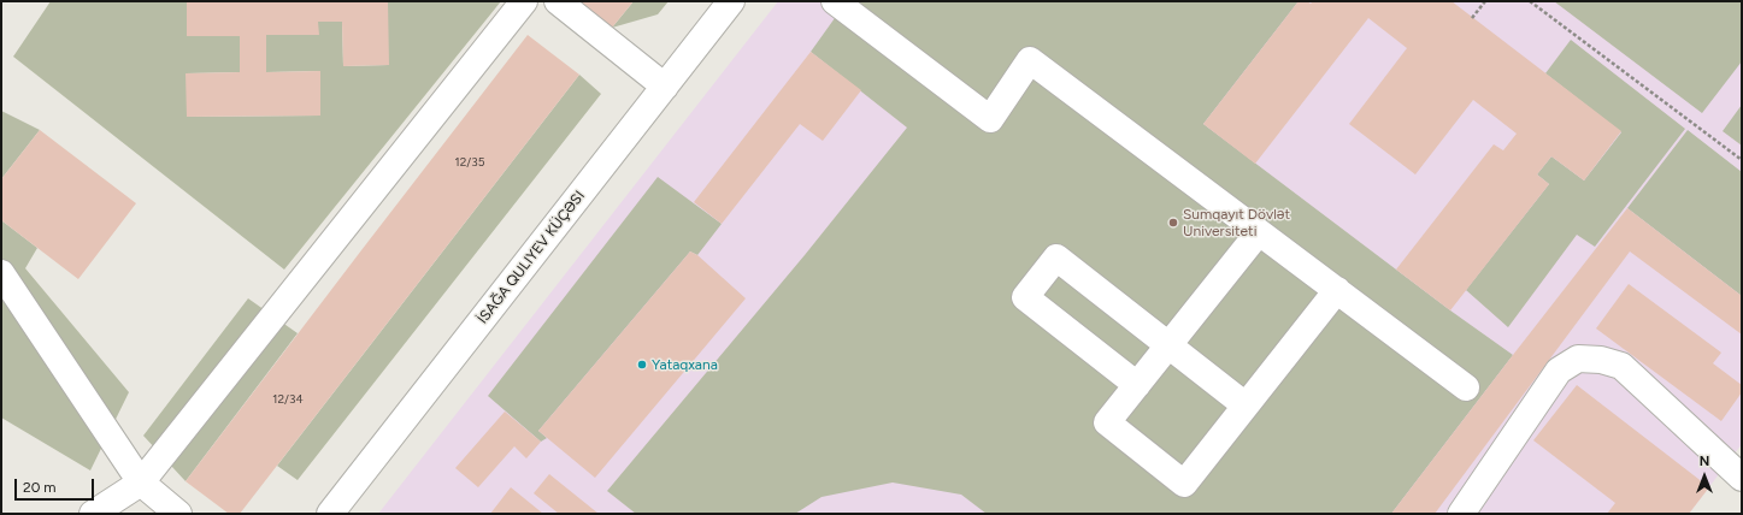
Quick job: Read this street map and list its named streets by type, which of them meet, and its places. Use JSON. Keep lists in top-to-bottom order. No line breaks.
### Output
{"streets":{"street":["İSAĞA QULIYEV KÜÇƏSI"]},"places":["Sumqayıt Dövlət Universiteti","Yataqxana"],"house_numbers":["12/35","12/34"],"scale_bar":"20 m","north":"top"}
